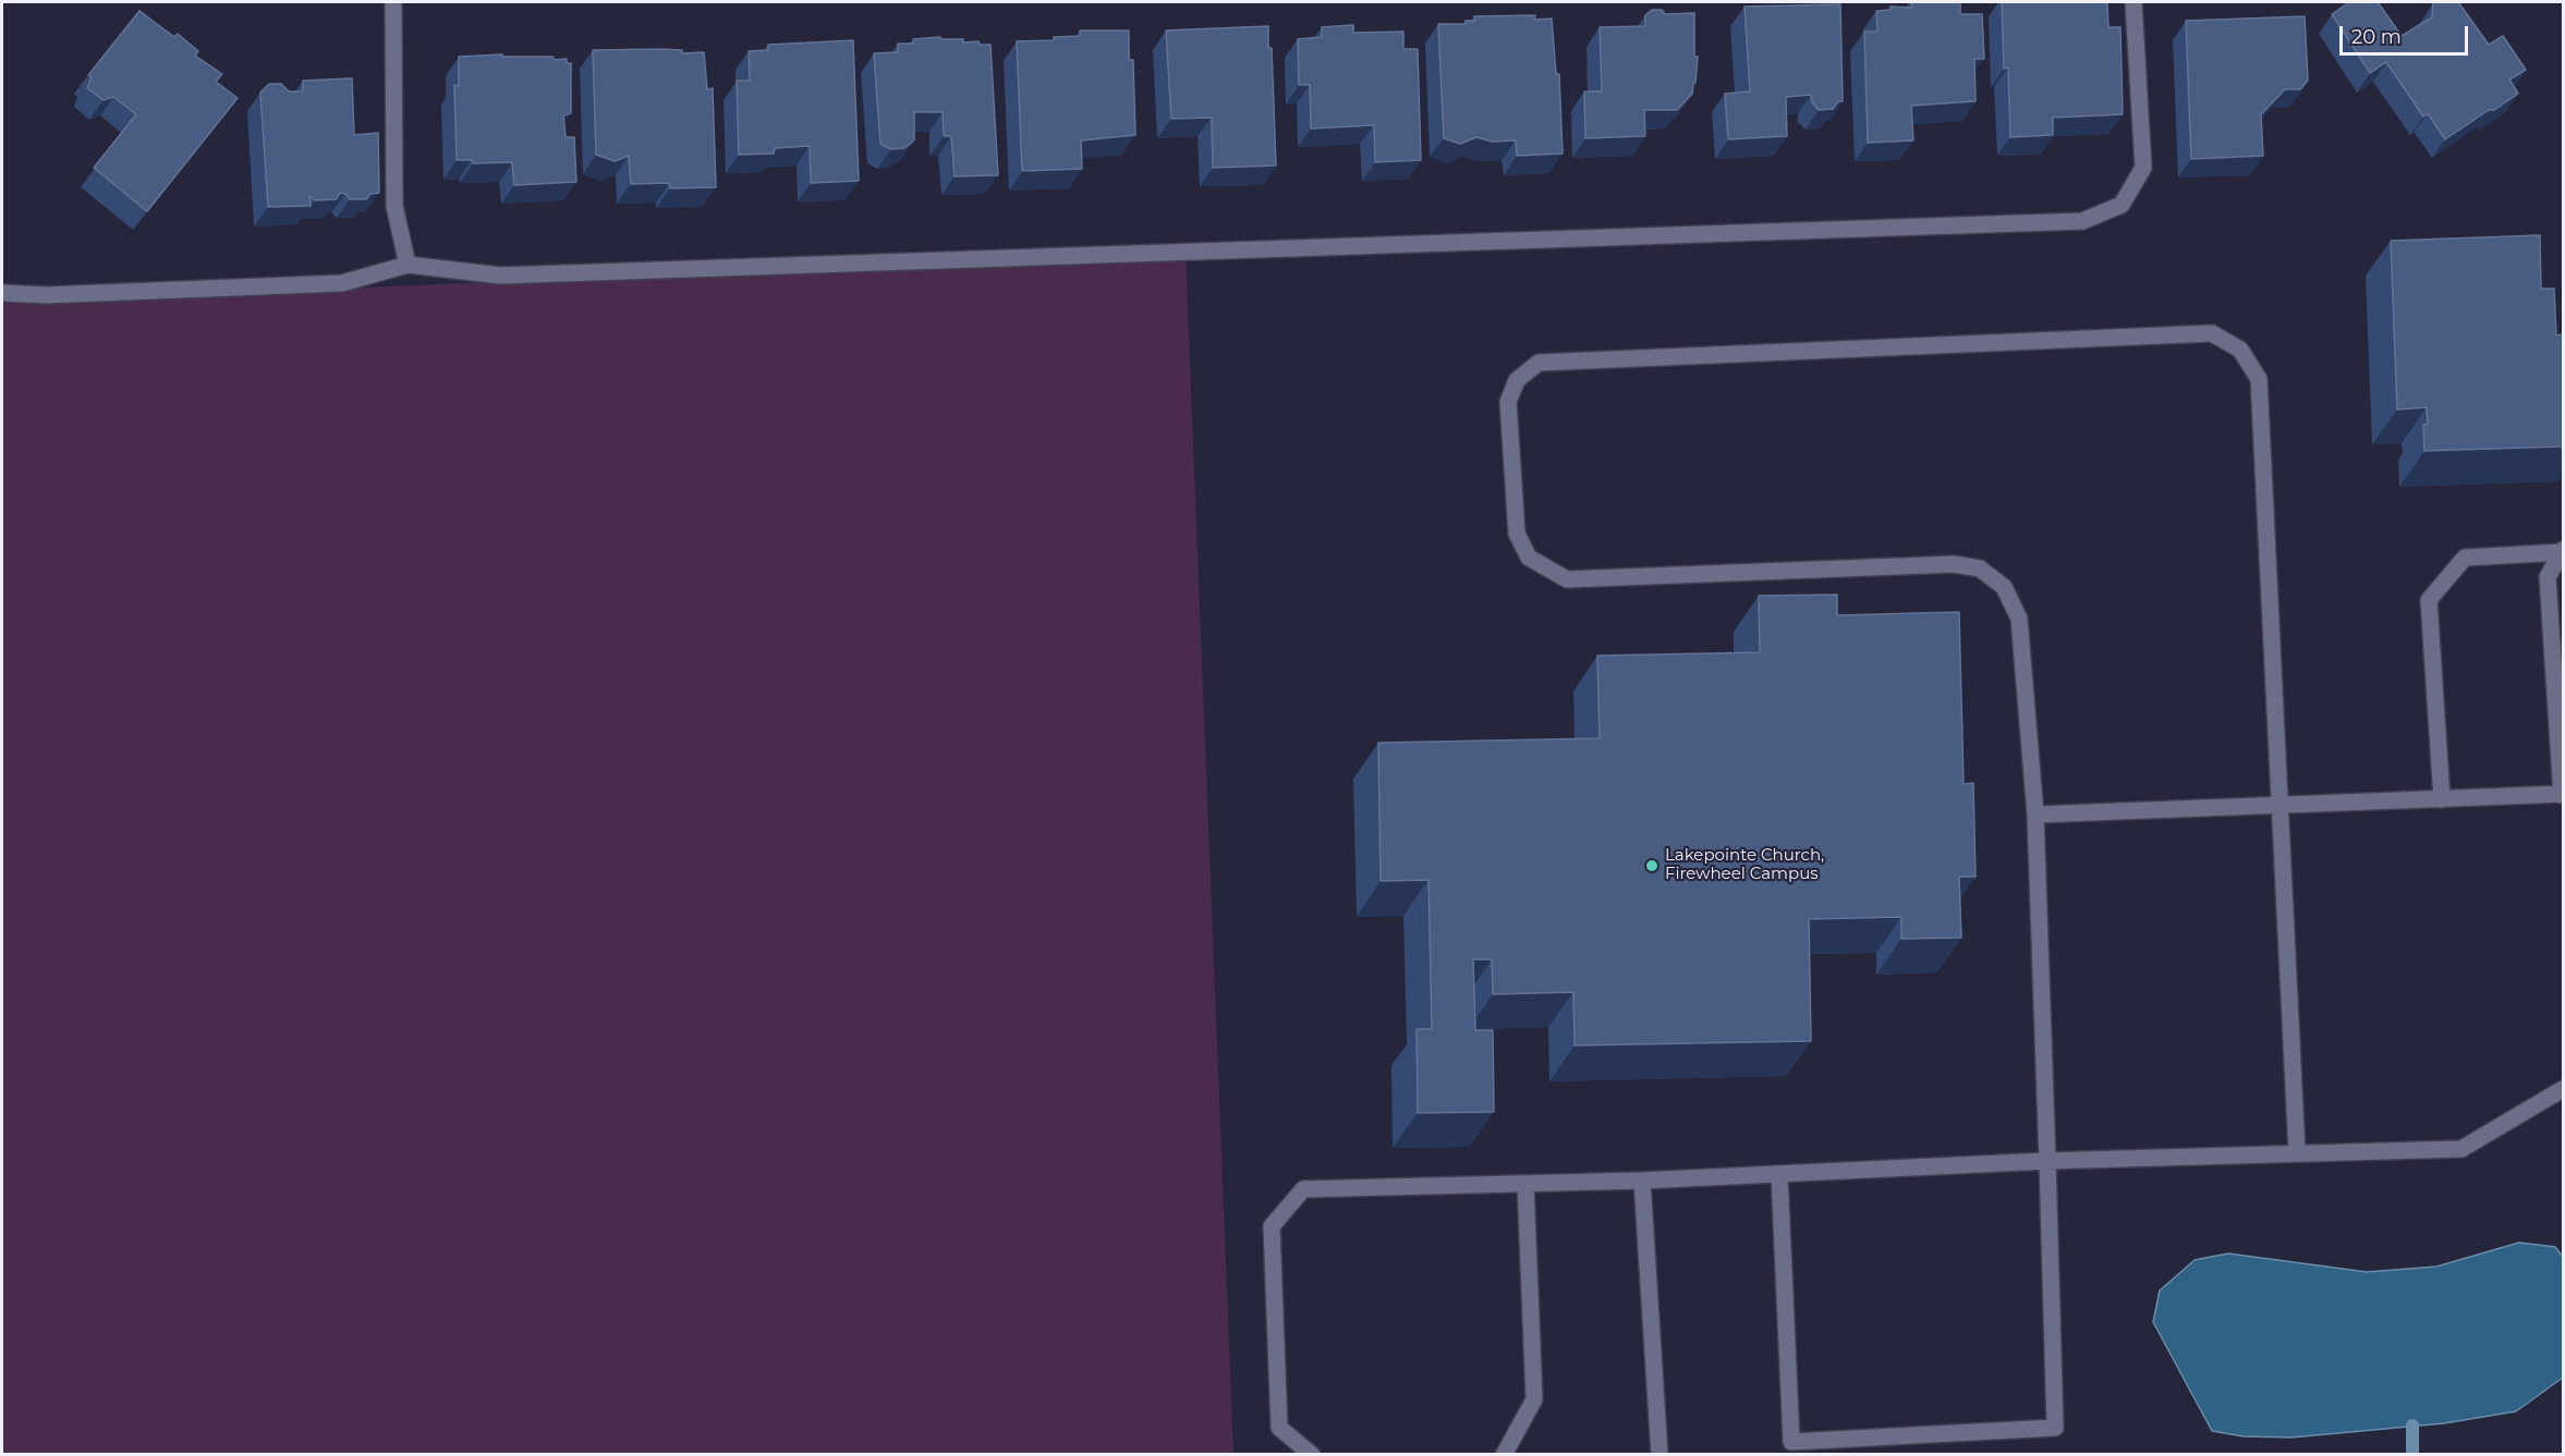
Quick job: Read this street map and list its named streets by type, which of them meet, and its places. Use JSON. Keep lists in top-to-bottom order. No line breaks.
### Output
{"places":["Lakepointe Church, Firewheel Campus"],"scale_bar":"20 m"}
